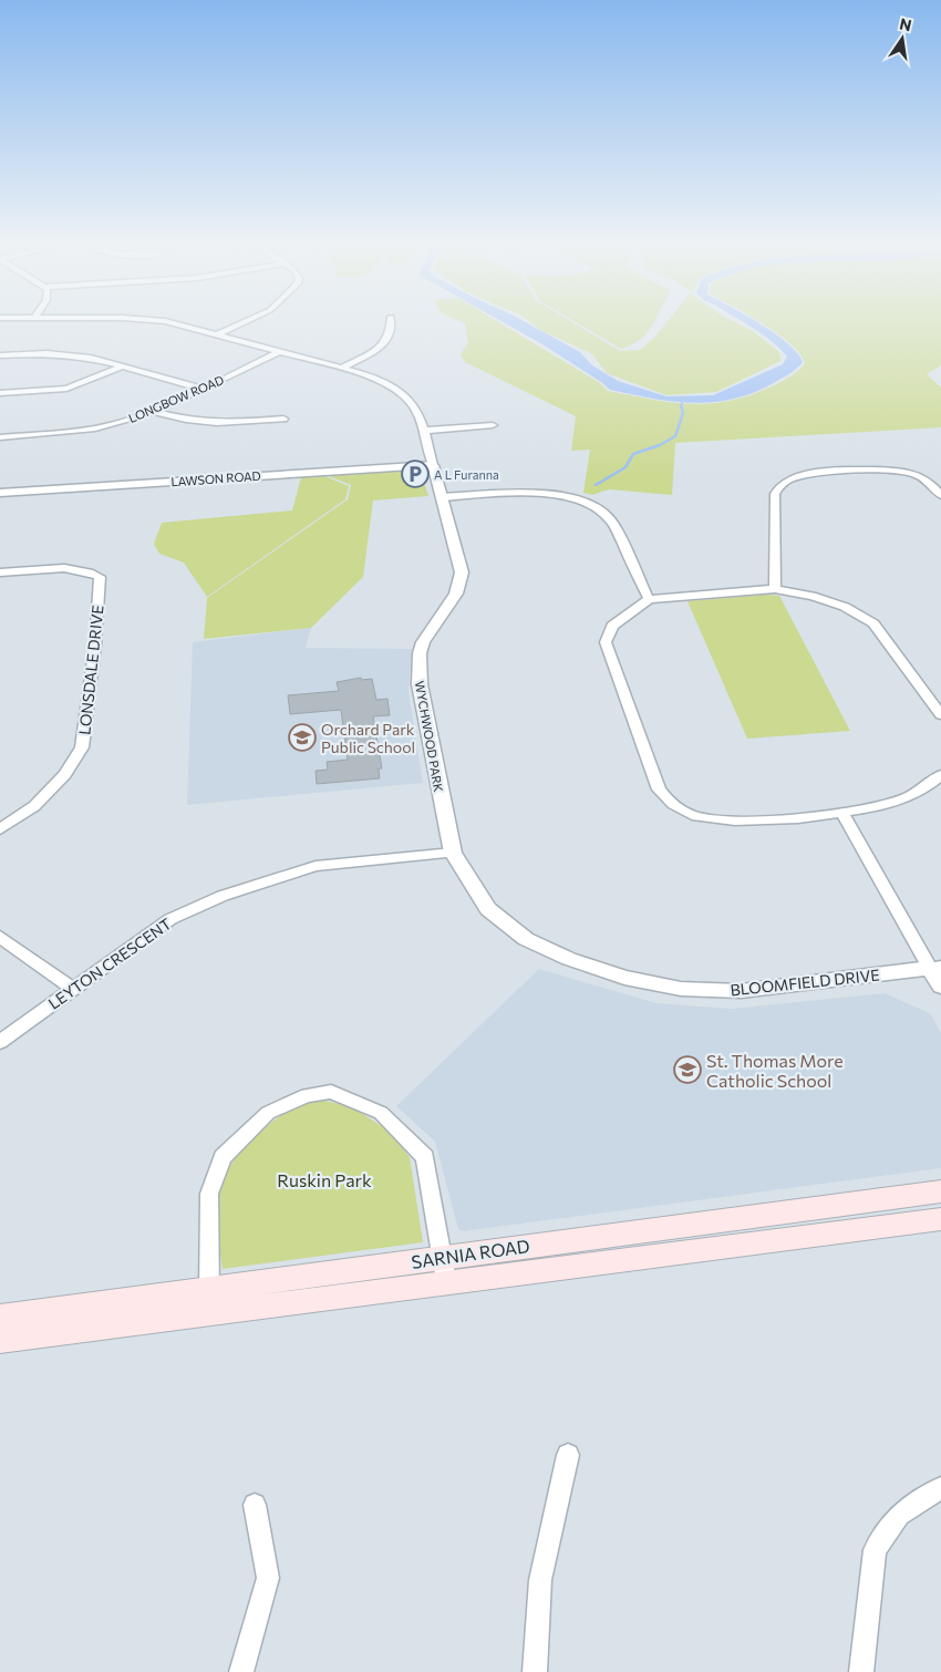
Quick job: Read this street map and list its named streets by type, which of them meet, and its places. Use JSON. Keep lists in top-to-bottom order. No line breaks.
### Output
{"streets":{"main road":["SARNIA ROAD"],"street":["LONGBOW ROAD","LAWSON ROAD","LONSDALE DRIVE","WYCHWOOD PARK","LEYTON CRESCENT","BLOOMFIELD DRIVE"]},"crossings":[["LONGBOW ROAD","WYCHWOOD PARK"],["LAWSON ROAD","WYCHWOOD PARK"],["WYCHWOOD PARK","LEYTON CRESCENT"],["WYCHWOOD PARK","BLOOMFIELD DRIVE"],["LEYTON CRESCENT","BLOOMFIELD DRIVE"]],"parks":["Ruskin Park"],"places":{"parking":["A L Furanna"],"school or university":["Orchard Park Public School","St. Thomas More Catholic School"]},"north":"top"}
